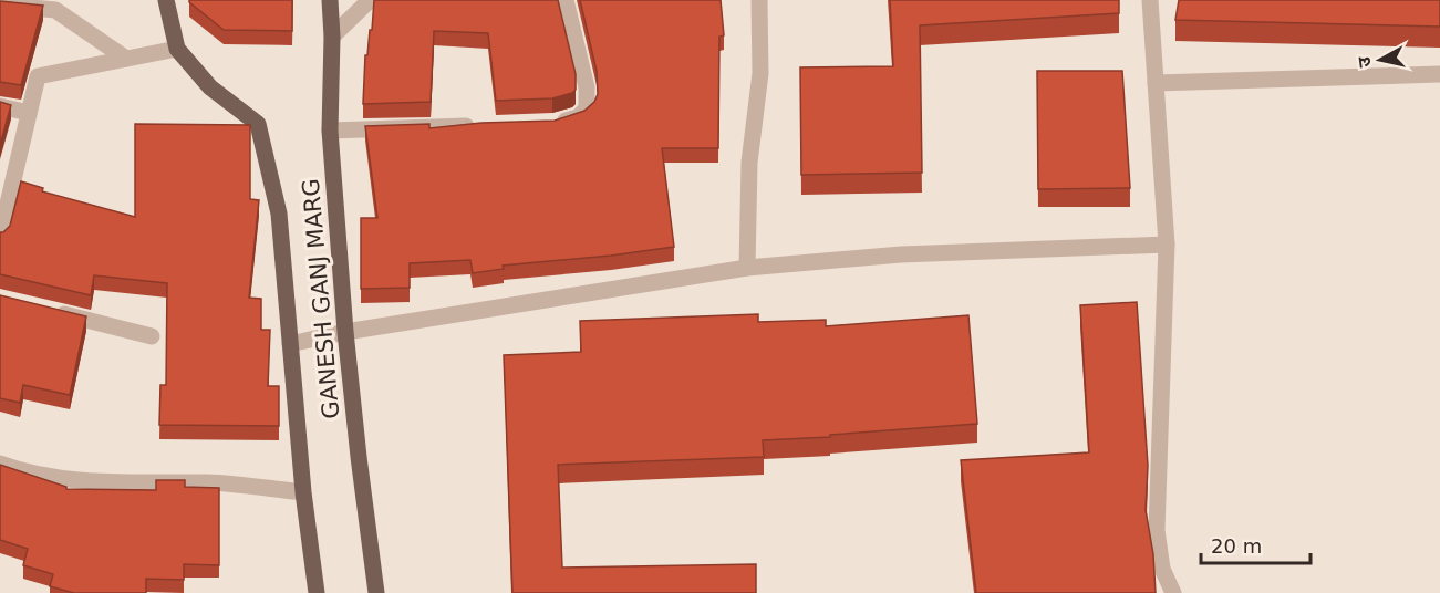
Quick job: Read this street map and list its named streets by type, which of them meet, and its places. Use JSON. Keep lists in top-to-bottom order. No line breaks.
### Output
{"streets":{"main road":["GANESH GANJ MARG"]},"scale_bar":"20 m","north":"left"}
